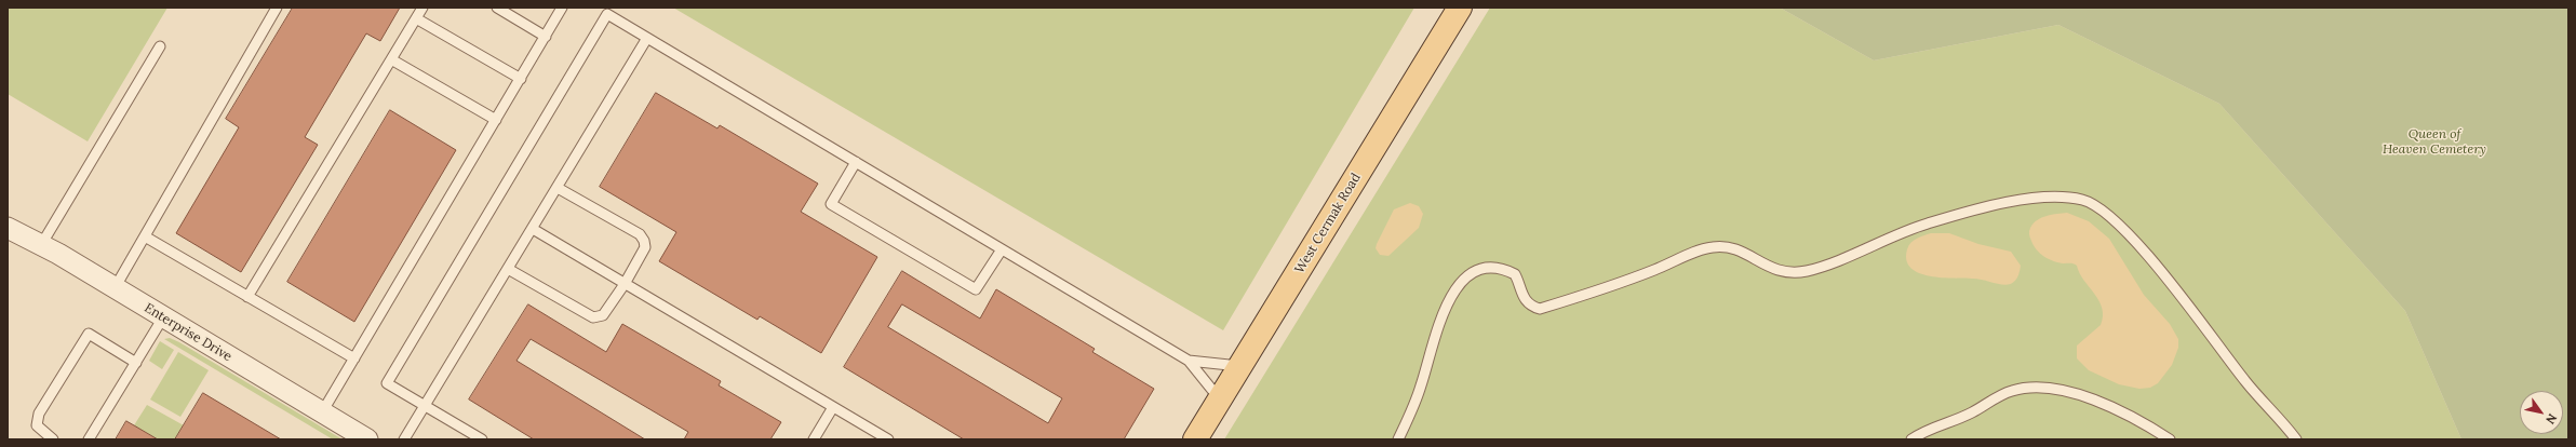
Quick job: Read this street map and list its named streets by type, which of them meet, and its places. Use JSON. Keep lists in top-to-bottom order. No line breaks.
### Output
{"streets":{"main road":["West Cermak Road"],"street":["Enterprise Drive"]},"parks":["Queen of Heaven Cemetery"],"north":"bottom right"}
